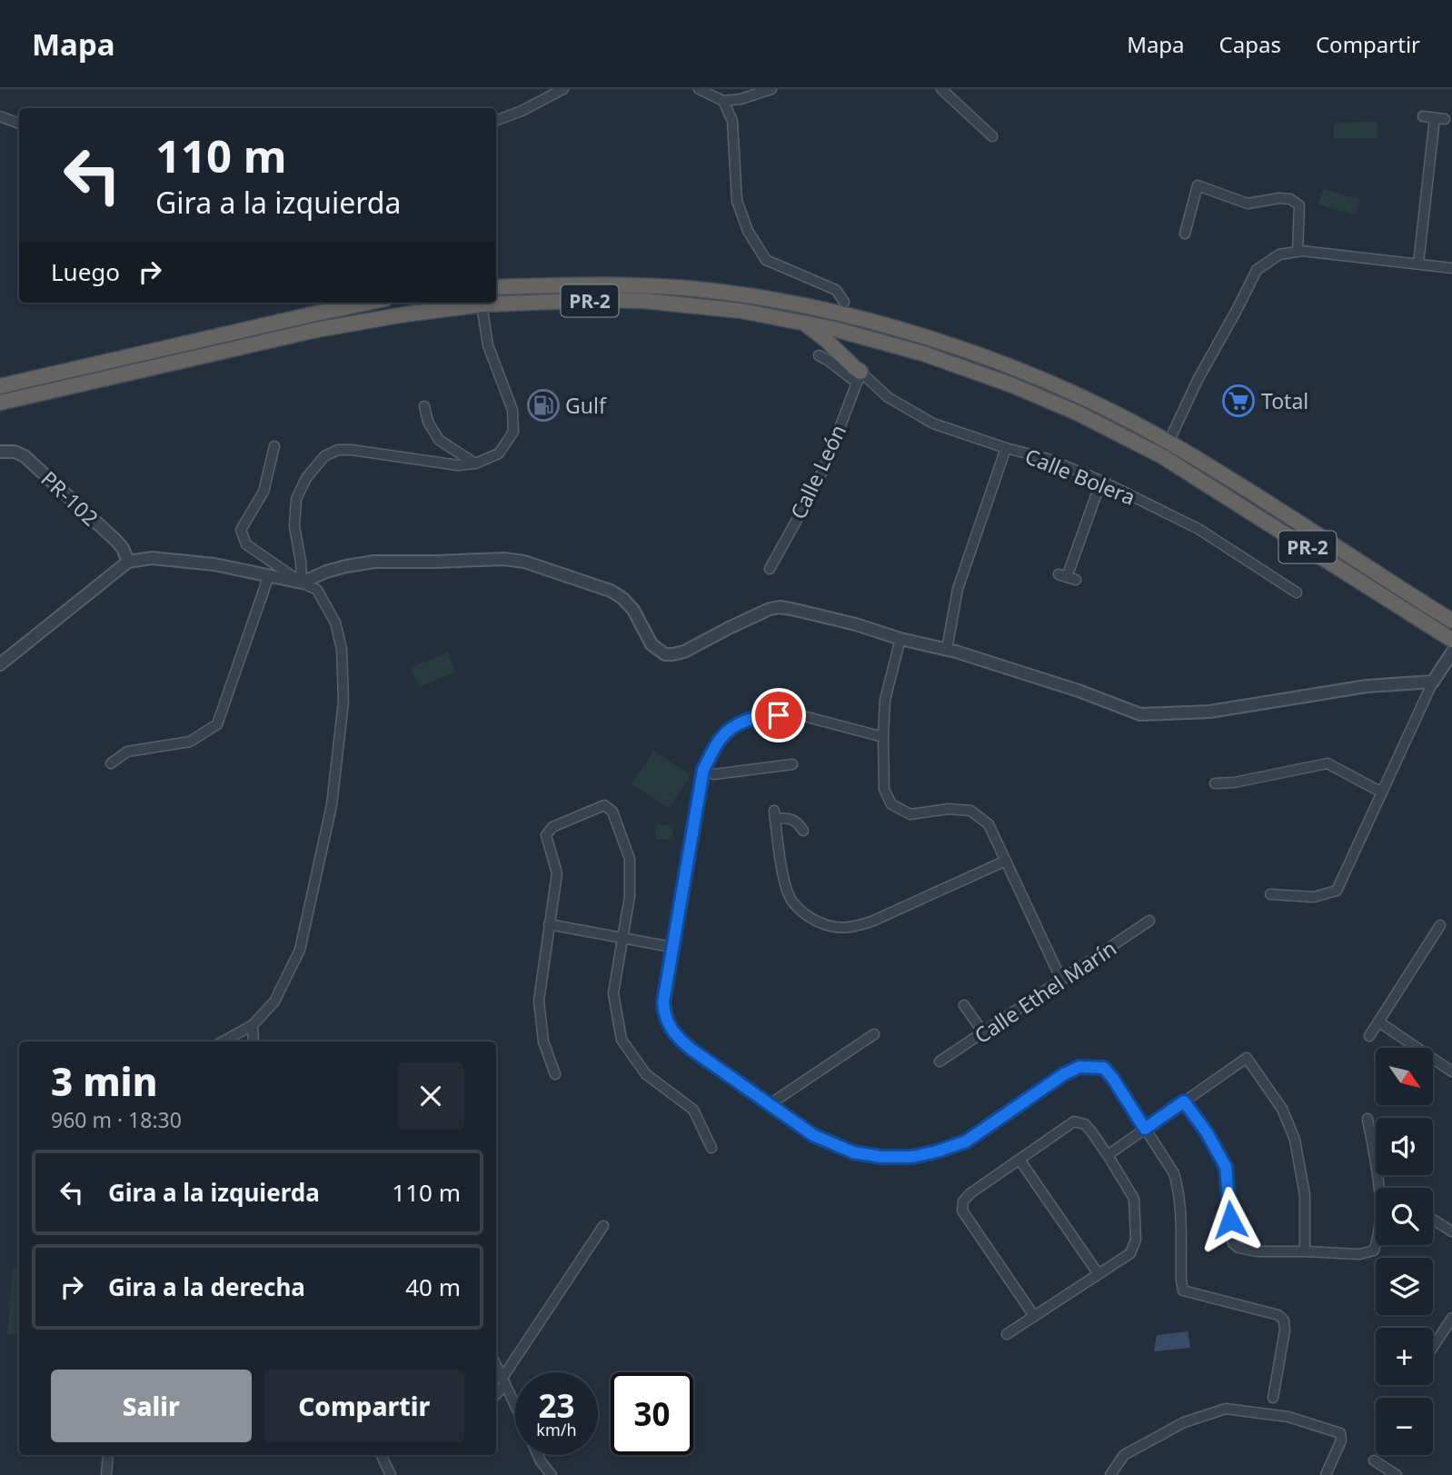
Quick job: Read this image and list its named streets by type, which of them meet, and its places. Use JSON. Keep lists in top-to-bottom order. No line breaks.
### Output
{"streets":{"highway":["PR-2"],"street":["Calle León","Calle Bolera","PR-102","Calle Ethel Marín"]},"crossings":[["Calle León","Calle Bolera"]],"places":{"supermarket":["Total"],"fuel station":["Gulf"]},"north":"bottom right","page":{"header":"Mapa","nav":["Mapa","Capas","Compartir"],"turn":["110 m","Gira a la izquierda"],"then":"Luego","heading":["3 min","960 m · 18:30"],"map_buttons":["+","−"],"list":[{"name":"Gira a la izquierda","value":"110 m"},{"name":"Gira a la derecha","value":"40 m"}],"buttons":["Salir","Compartir"],"speed":"23 km/h","limit":"30"}}
